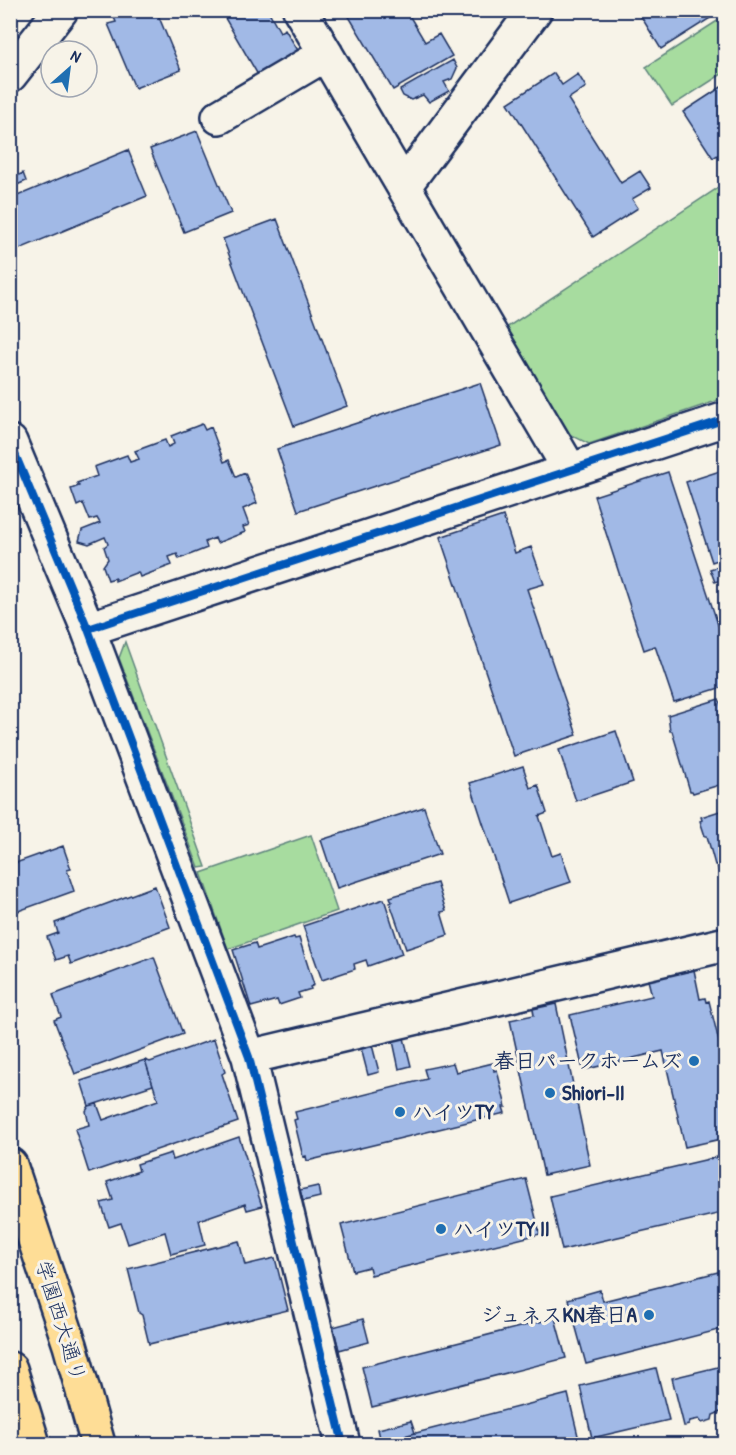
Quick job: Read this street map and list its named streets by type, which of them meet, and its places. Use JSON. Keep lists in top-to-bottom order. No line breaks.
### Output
{"streets":{"highway":["学園西大通り"]},"places":["春日パークホームズ","Shiori-II","ハイツTY","ハイツTY II","ジュネスKN春日A"],"north":"top right"}
